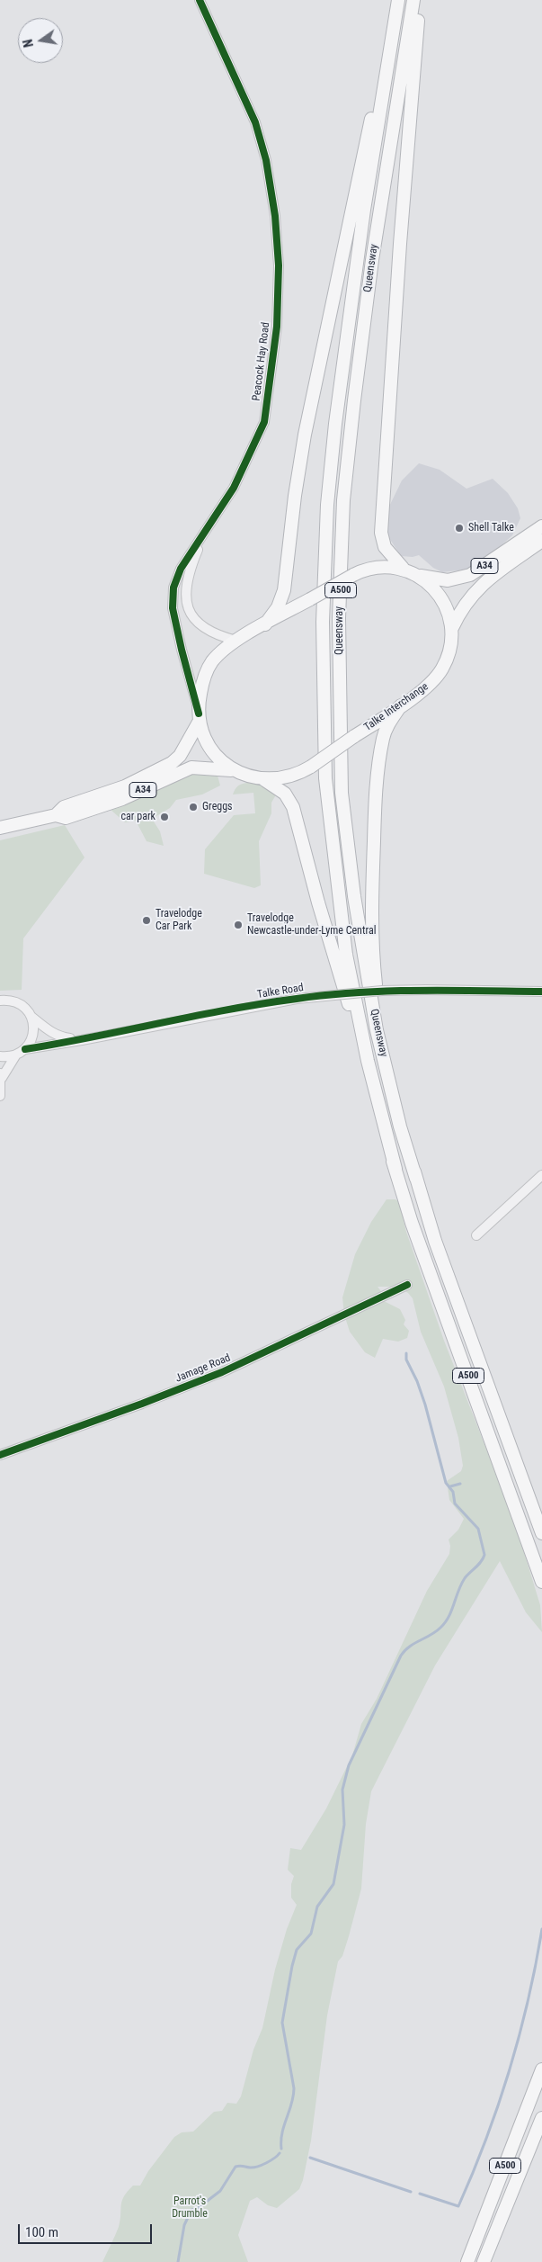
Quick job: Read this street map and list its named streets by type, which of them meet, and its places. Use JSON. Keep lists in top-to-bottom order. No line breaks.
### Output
{"streets":{"highway":["Queensway","A34","A500","Talke Interchange"],"street":["Peacock Hay Road","Talke Road","Jamage Road"]},"crossings":[["Queensway","A500"],["Peacock Hay Road","A34"],["Peacock Hay Road","Talke Interchange"],["A34","Talke Interchange"],["A500","Talke Interchange"]],"parks":["Parrot's Drumble"],"places":["Shell Talke","Greggs","car park","Travelodge Car Park","Travelodge Newcastle-under-Lyme Central"],"scale_bar":"100 m","north":"left"}
